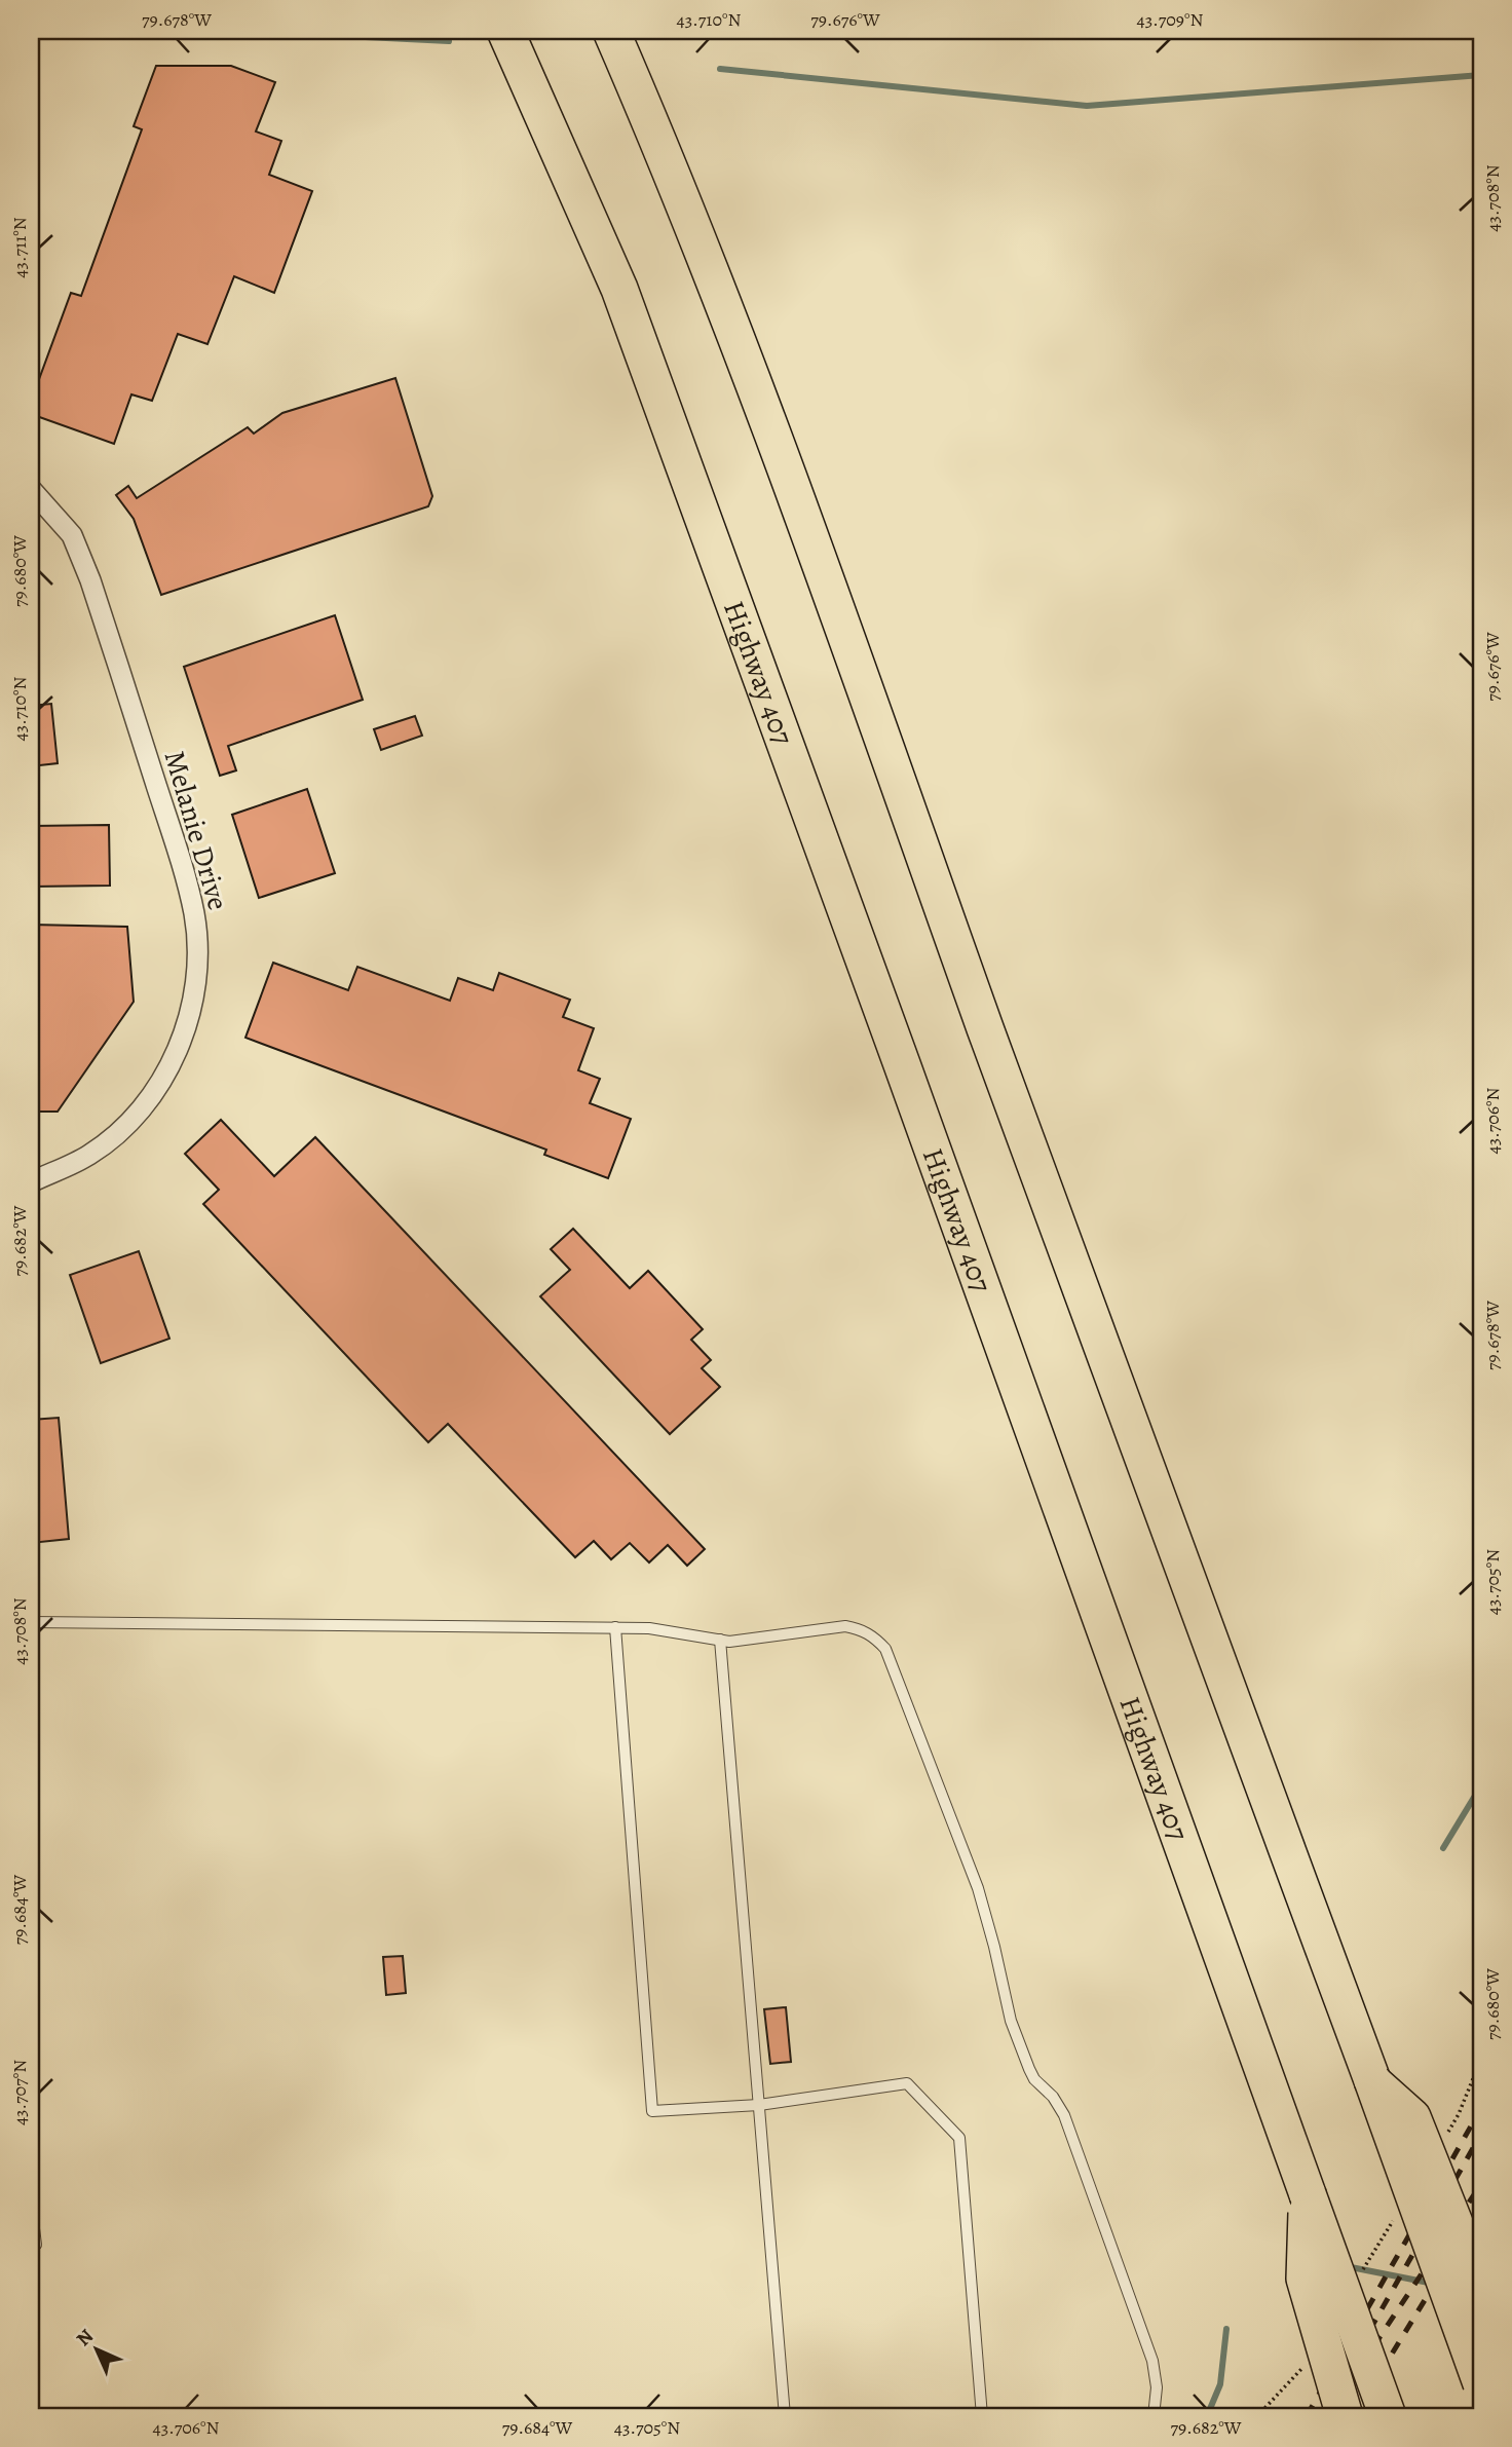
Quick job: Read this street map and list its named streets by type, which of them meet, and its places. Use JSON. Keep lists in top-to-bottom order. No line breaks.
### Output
{"streets":{"highway":["Highway 407"],"street":["Melanie Drive"]},"north":"top left","coordinates":["79.678°W","43.710°N","79.676°W","43.709°N","43.708°N","43.711°N","79.680°W","43.706°N","79.682°W","43.705°N","79.684°W","43.707°N"]}
